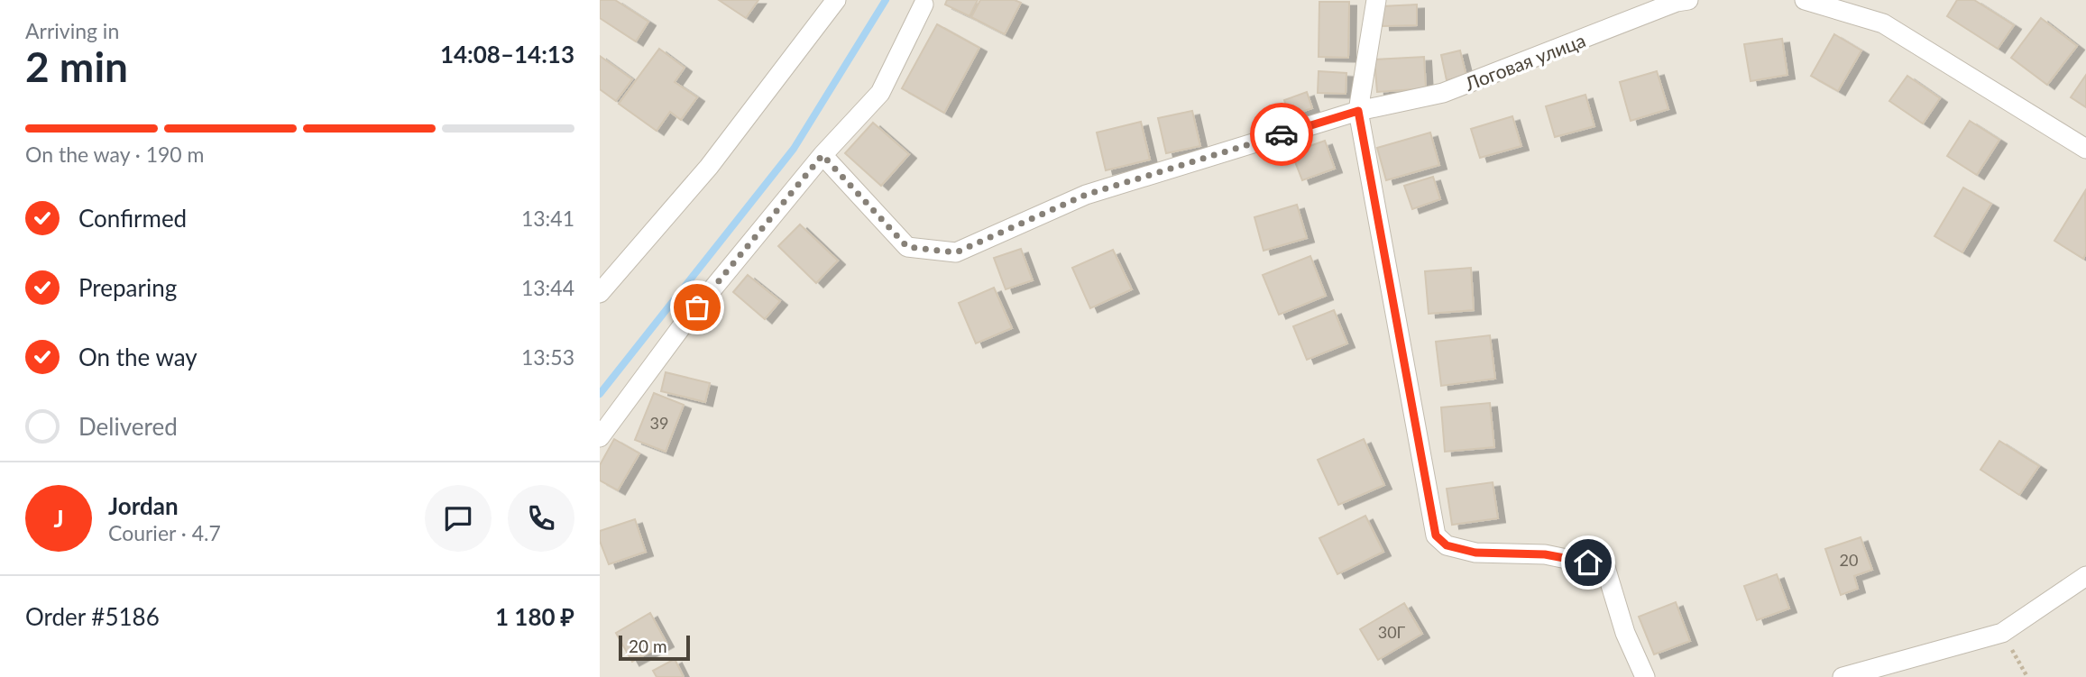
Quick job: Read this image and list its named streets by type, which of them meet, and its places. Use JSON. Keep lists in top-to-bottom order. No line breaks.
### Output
{"streets":{"street":["Логовая улица"]},"house_numbers":["39","20","30Г"],"scale_bar":"20 m","page":{"heading":["2 min","Arriving in","14:08–14:13"],"panel":["Jordan","Courier · 4.7","Order #5186","1 180 ₽"],"bar":"On the way · 190 m","list":[["Confirmed","13:41"],["Preparing","13:44"],["On the way","13:53"],"Delivered"],"round":"J","scale":"20 m"}}
